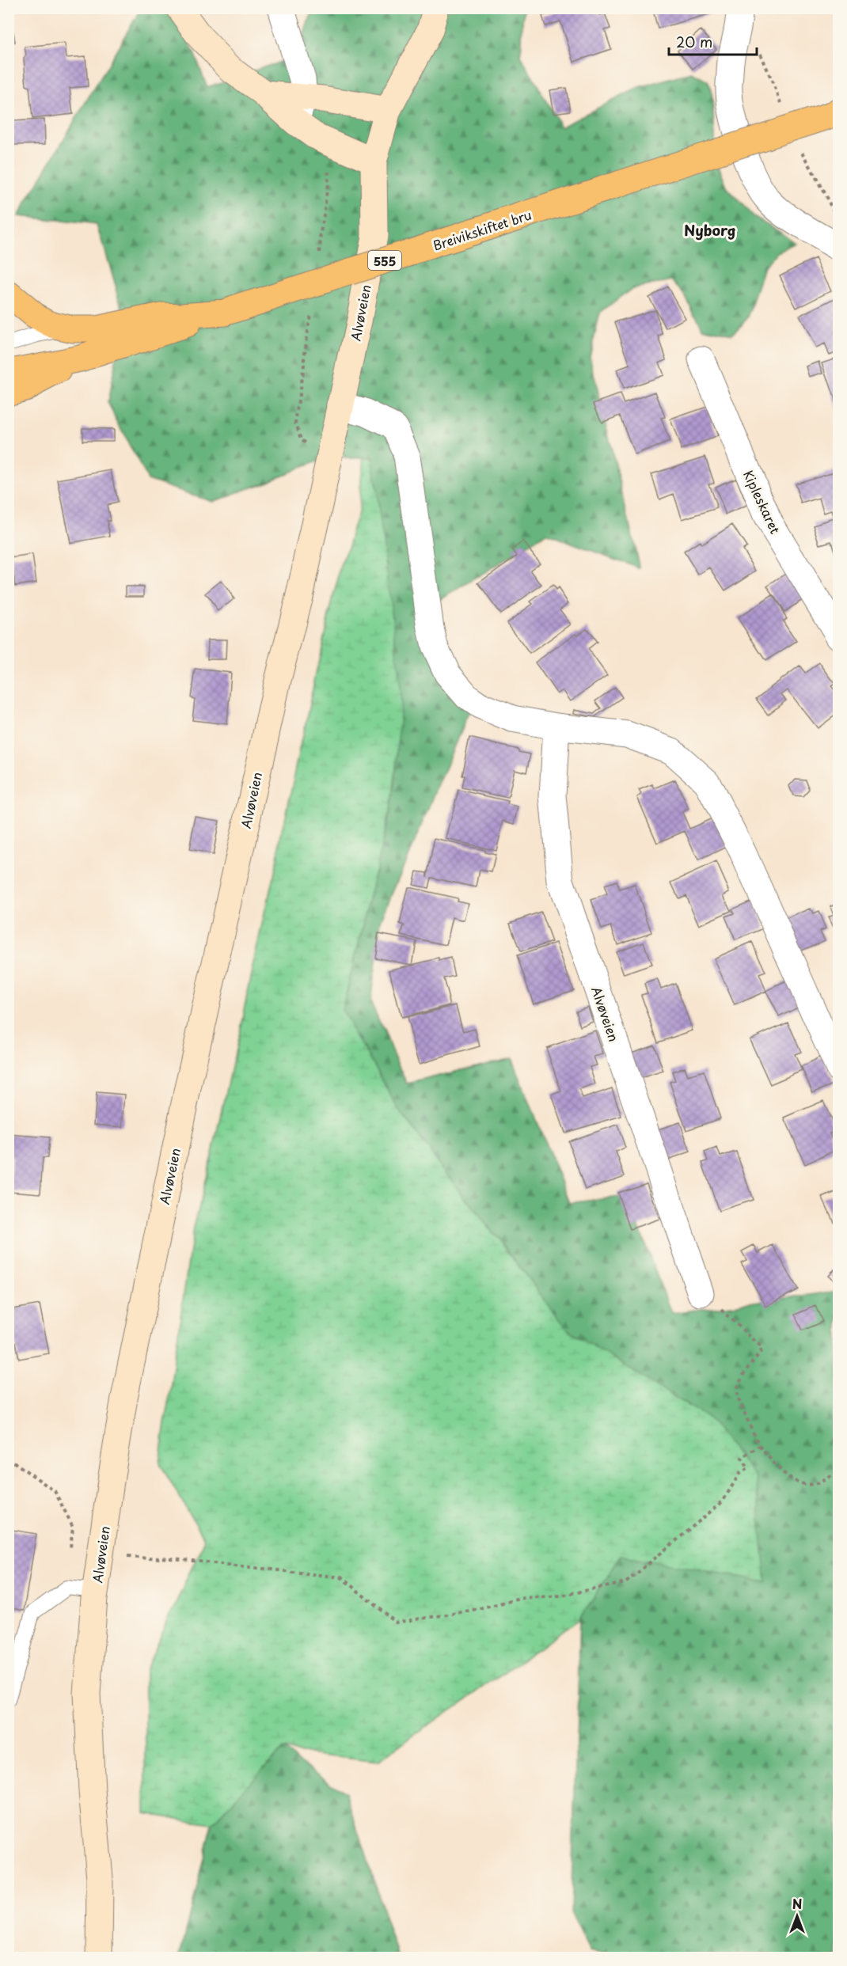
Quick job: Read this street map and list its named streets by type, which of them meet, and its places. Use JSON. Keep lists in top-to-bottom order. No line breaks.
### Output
{"streets":{"highway":["Breivikskiftet bru","555"],"main road":["Alvøveien"],"street":["Kipleskaret"]},"crossings":[["Breivikskiftet bru","555"]],"districts":["Nyborg"],"scale_bar":"20 m","north":"top"}
